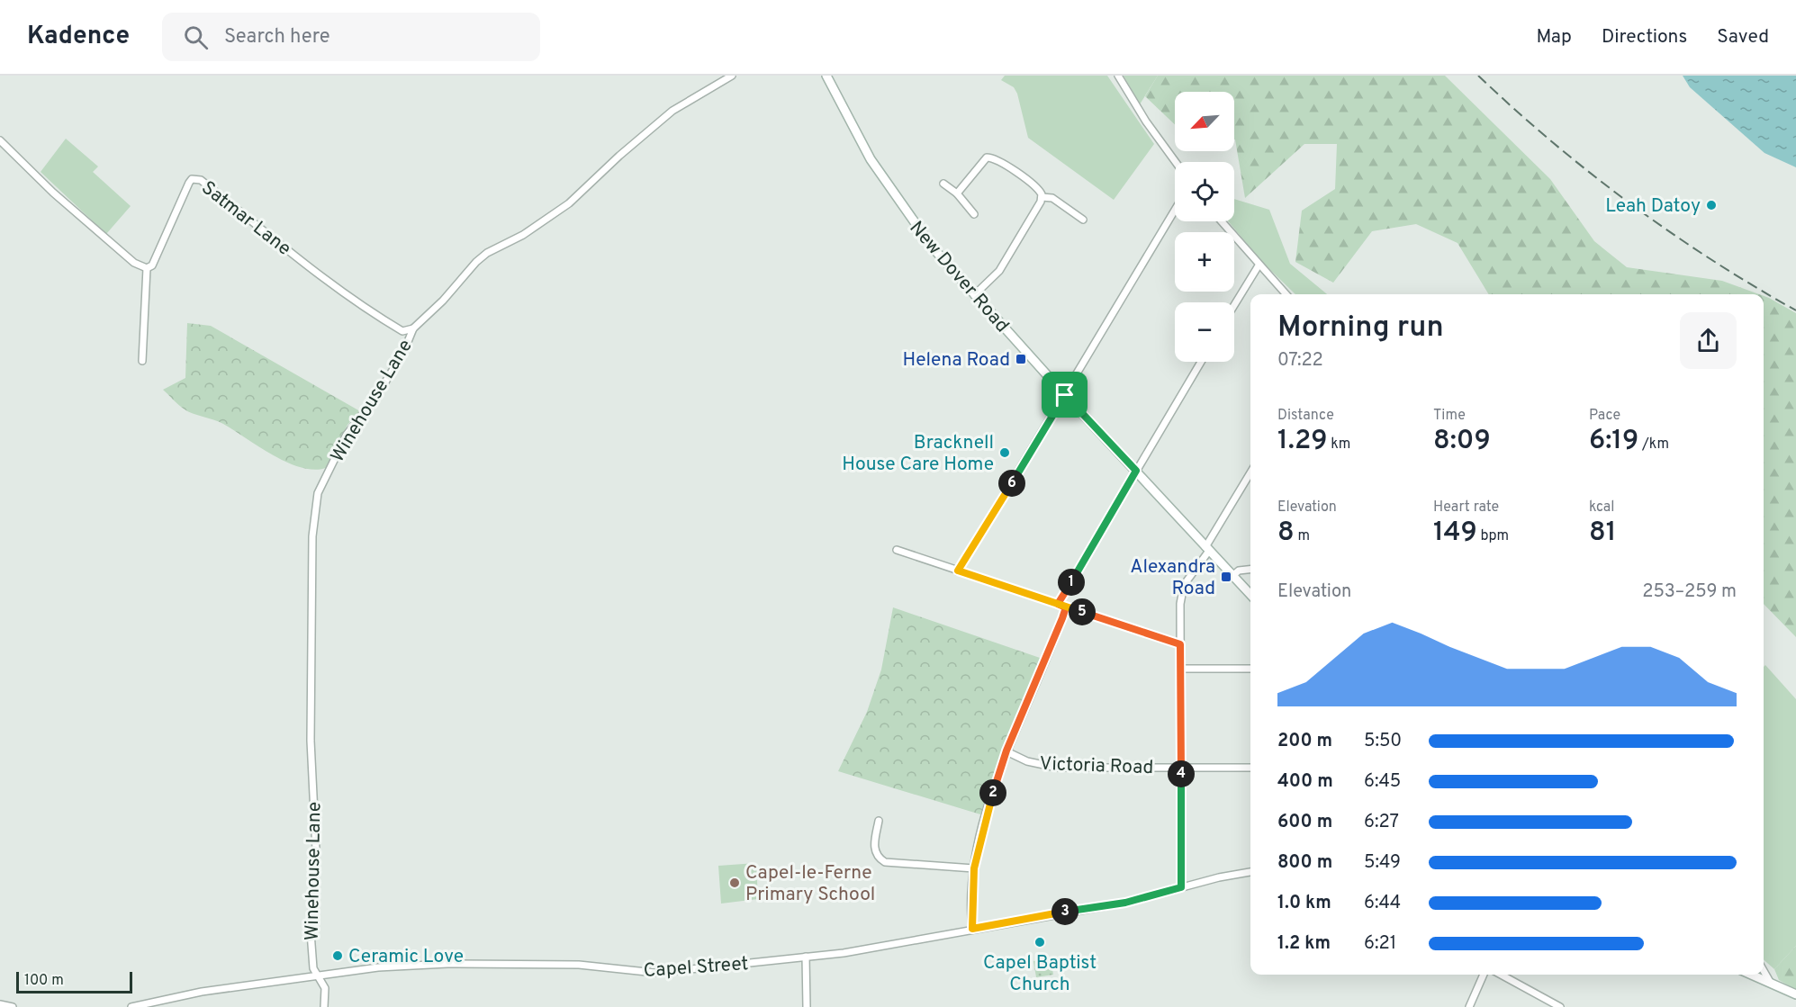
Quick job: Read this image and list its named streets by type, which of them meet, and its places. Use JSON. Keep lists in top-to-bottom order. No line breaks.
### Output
{"streets":{"main road":["New Dover Road"],"street":["Satmar Lane","Winehouse Lane","Victoria Road","Capel Street"]},"crossings":[["Satmar Lane","Winehouse Lane"],["Winehouse Lane","Capel Street"]],"places":{"other":["Leah Datoy","Bracknell House Care Home","Capel-le-Ferne Primary School","Capel Baptist Church","Ceramic Love"],"transit":["Helena Road","Alexandra Road"]},"scale_bar":"100 m","north":"bottom left","page":{"header":"Kadence","search":"Search here","nav":["Map","Directions","Saved"],"map_buttons":["+","−"],"heading":["Morning run","07:22"],"stats":[["Distance","1.29 km"],["Time","8:09"],["Pace","6:19 /km"],["Elevation","8 m"],["Heart rate","149 bpm"],["kcal","81"]],"pins":["6","1","5","4","2","3"],"chart":["Elevation","253–259 m"],"list":[{"name":"200 m","note":"5:50"},{"name":"400 m","note":"6:45"},{"name":"600 m","note":"6:27"},{"name":"800 m","note":"5:49"},{"name":"1.0 km","note":"6:44"},{"name":"1.2 km","note":"6:21"}],"scale":"100 m"}}
